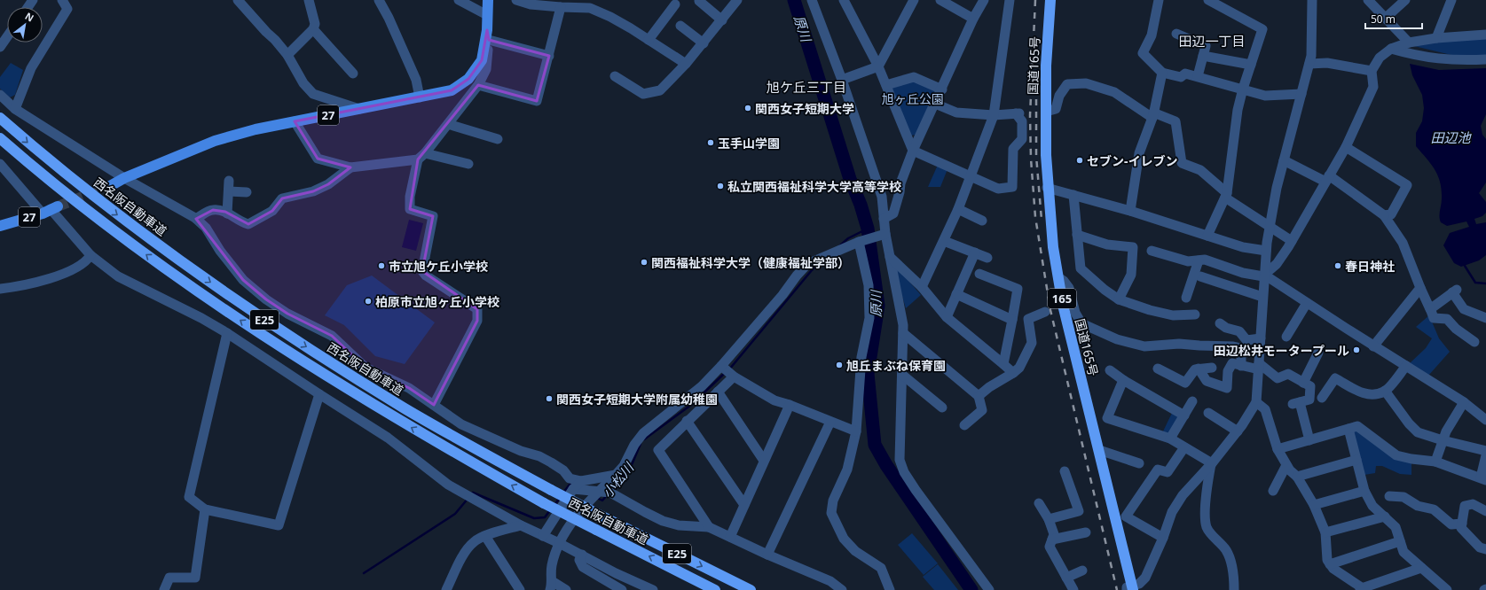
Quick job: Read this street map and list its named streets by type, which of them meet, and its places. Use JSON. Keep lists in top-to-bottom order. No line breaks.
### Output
{"streets":{"highway":["国道165号","西名阪自動車道","165","E25"],"main road":["27"]},"districts":["田辺一丁目","旭ケ丘三丁目"],"water":["原川","田辺池","小松川"],"parks":["旭ヶ丘公園"],"places":["関西女子短期大学","玉手山学園","セブン-イレブン","私立関西福祉科学大学高等学校","関西福祉科学大学（健康福祉学部）","市立旭ケ丘小学校","春日神社","柏原市立旭ヶ丘小学校","田辺松井モータープール","旭丘まぶね保育園","関西女子短期大学附属幼稚園"],"scale_bar":"50 m","north":"top right"}
